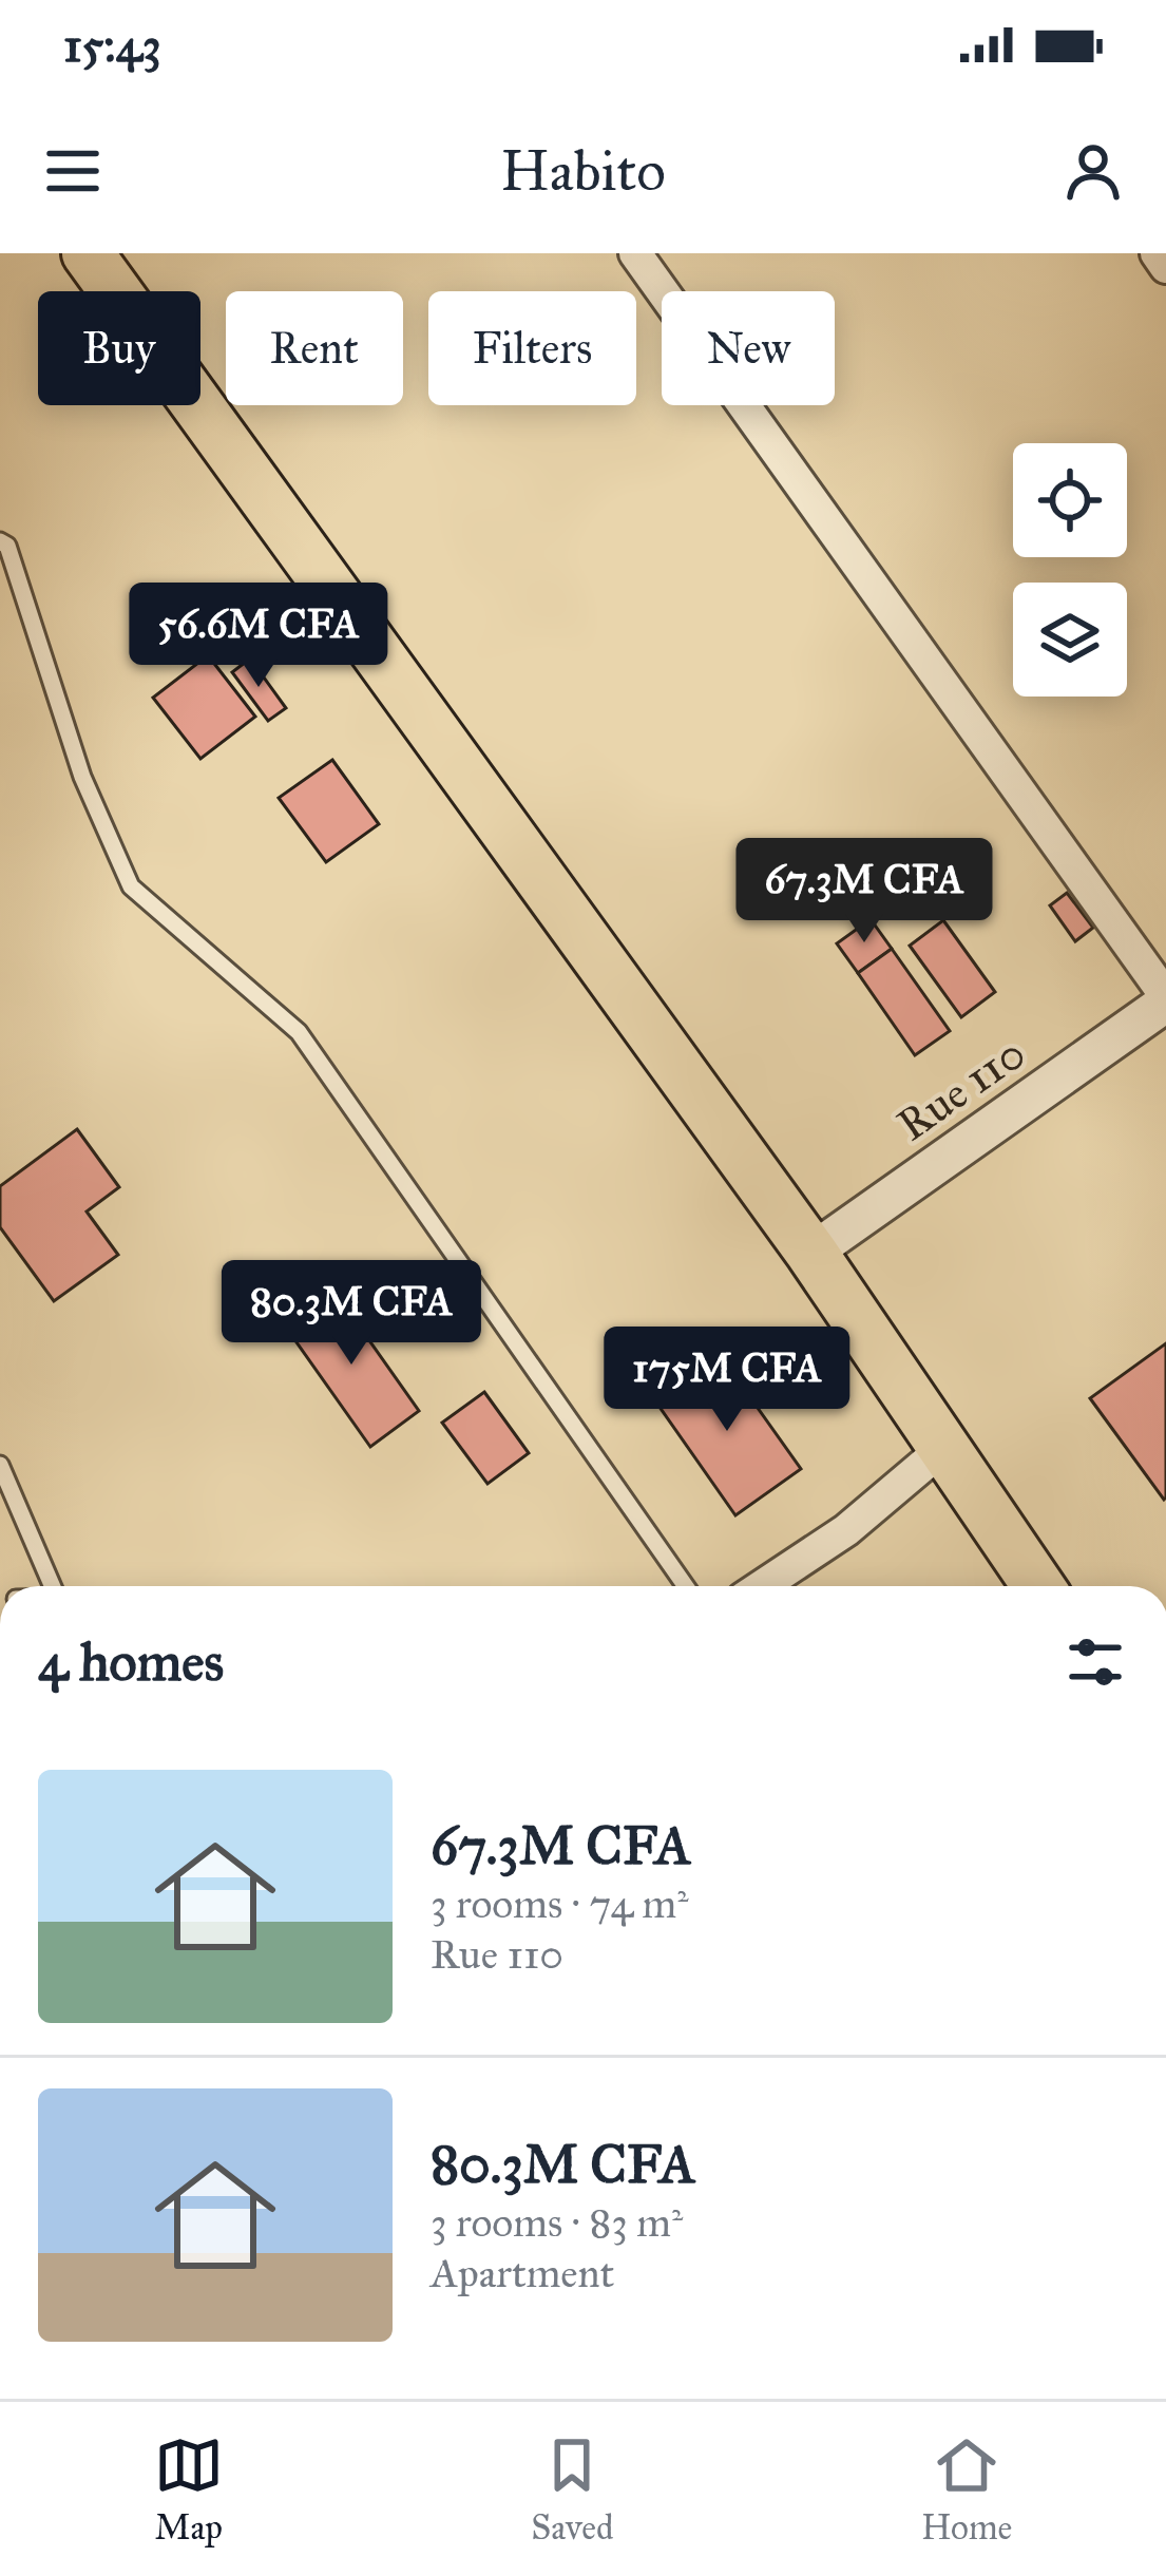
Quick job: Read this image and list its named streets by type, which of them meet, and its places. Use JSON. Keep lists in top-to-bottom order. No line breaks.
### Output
{"streets":{"street":["Rue 110"]},"page":{"status":"15:43","header":"Habito","chip":["Buy","Rent","Filters","New"],"price":["56.6M CFA","67.3M CFA","80.3M CFA","175M CFA"],"heading":"4 homes","list":[{"name":"67.3M CFA","note":"3 rooms · 74 m² · Rue 110"},{"name":"80.3M CFA","note":"3 rooms · 83 m² · Apartment"}],"tabs":["Map","Saved","Home"]}}
